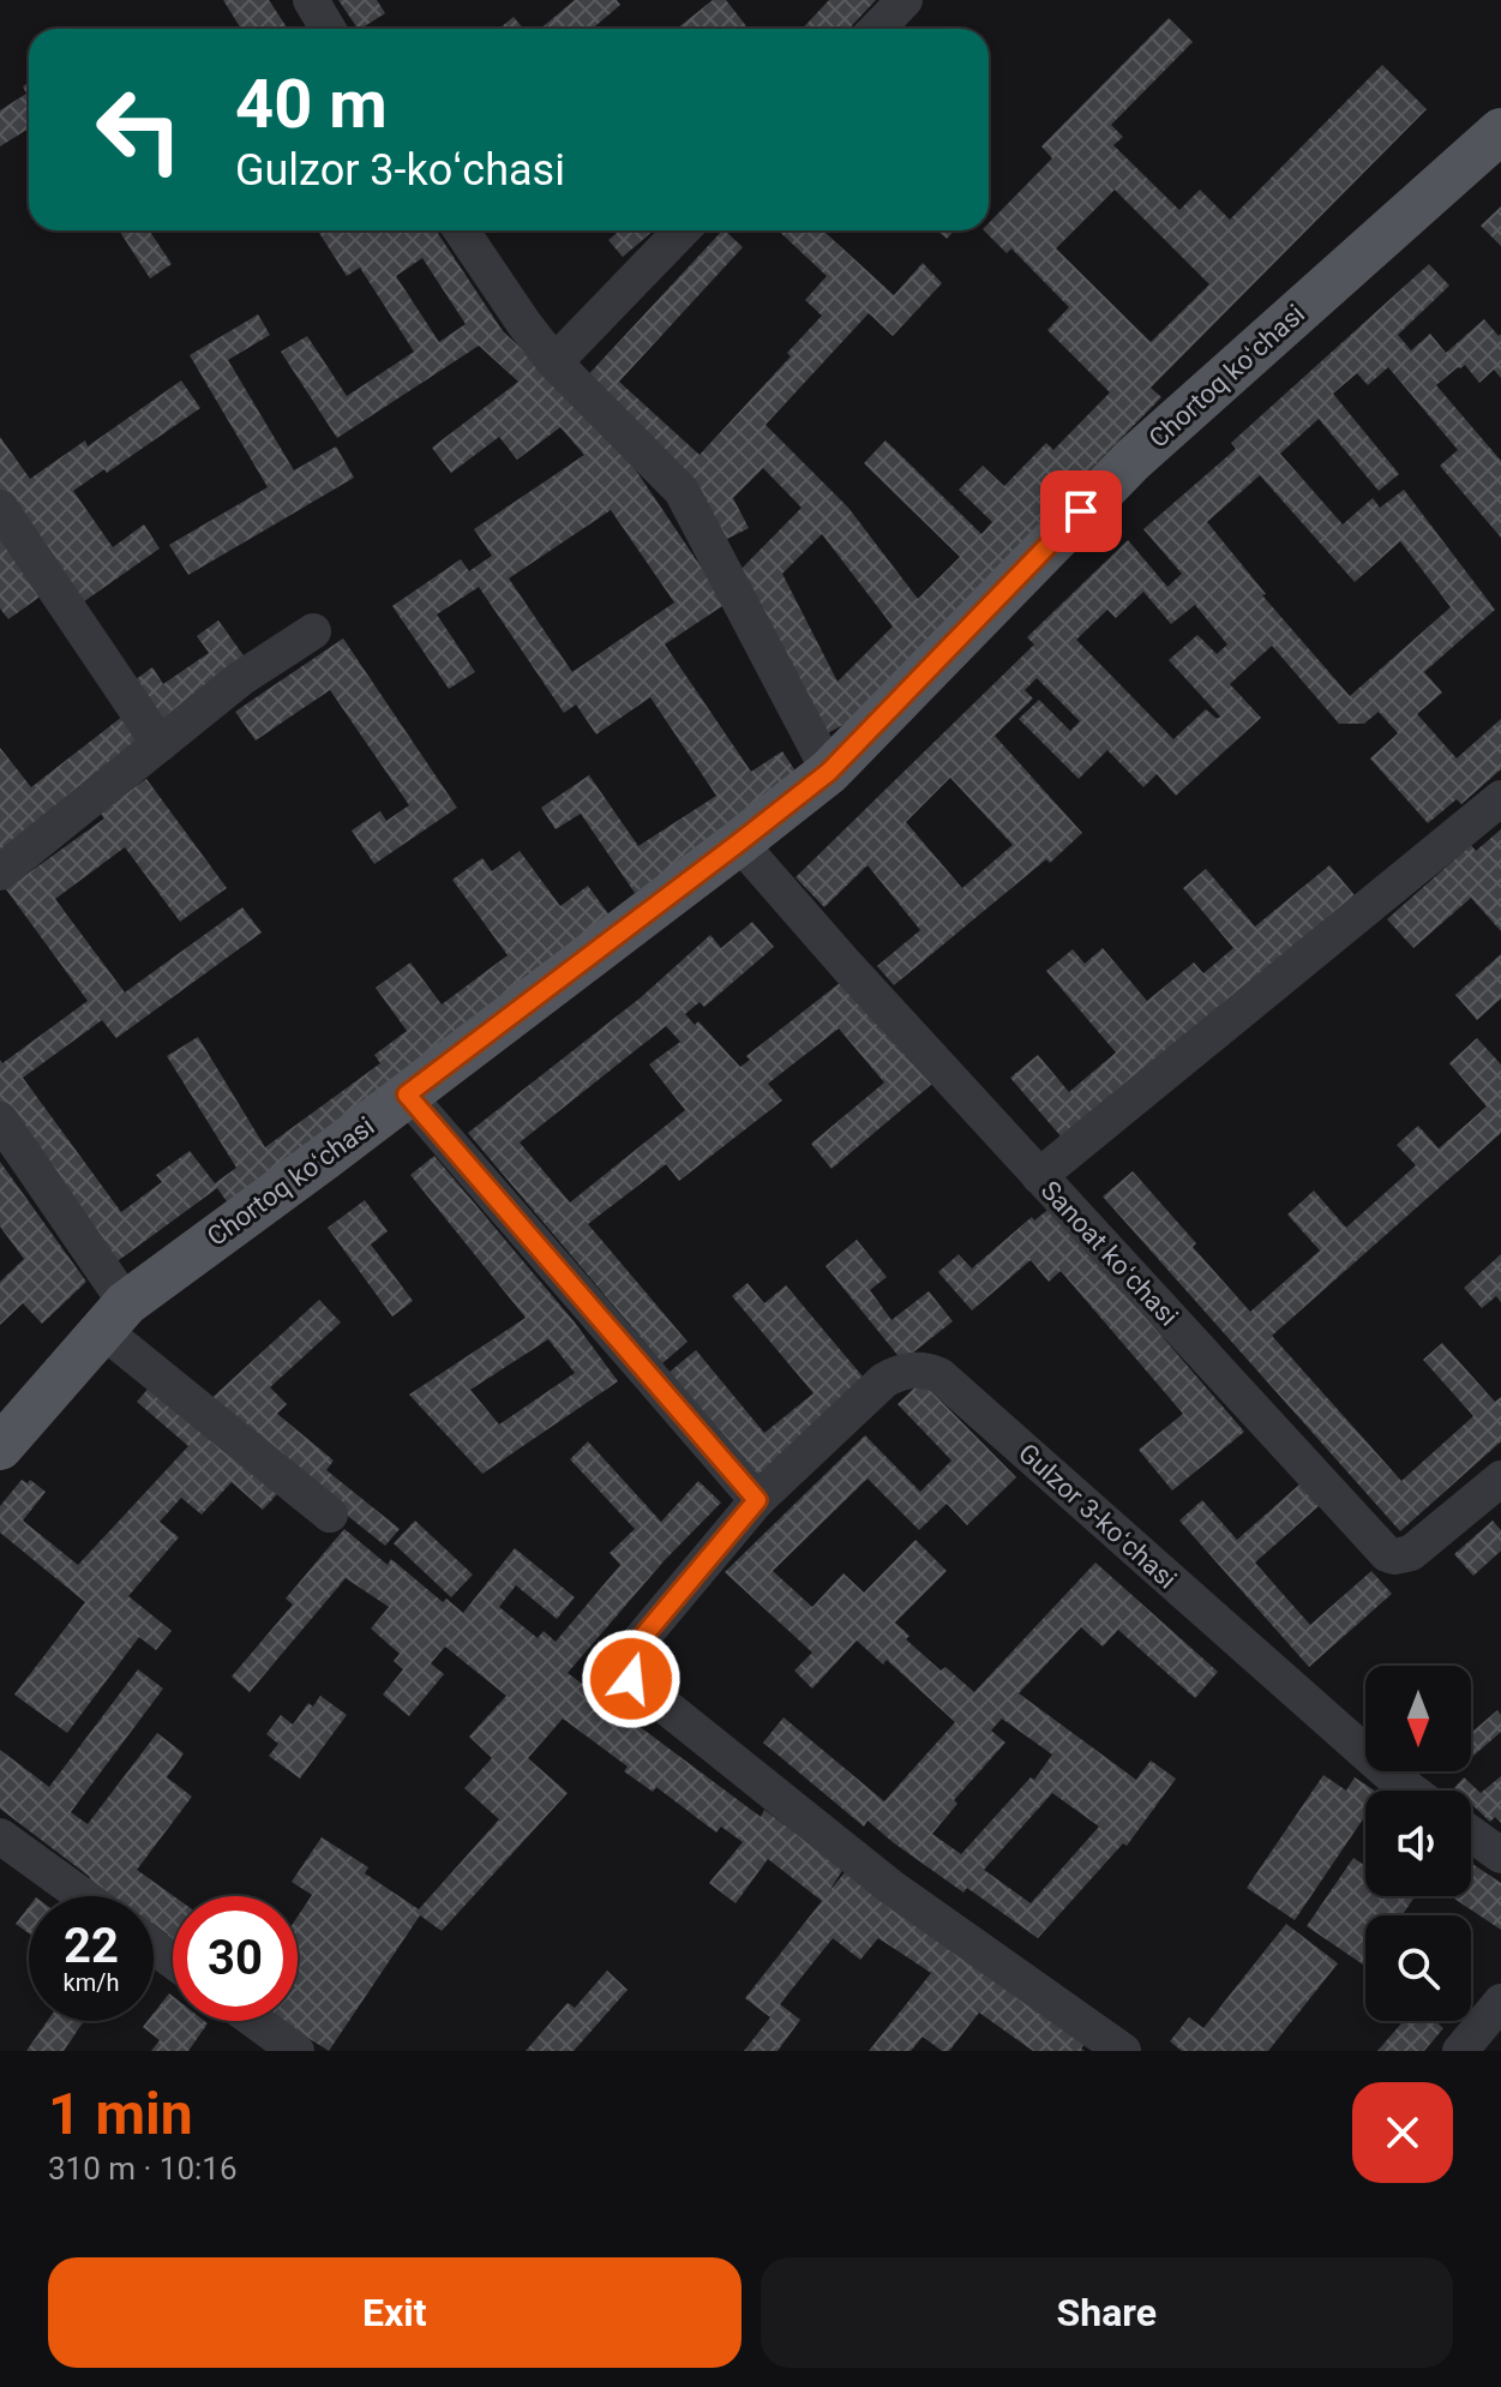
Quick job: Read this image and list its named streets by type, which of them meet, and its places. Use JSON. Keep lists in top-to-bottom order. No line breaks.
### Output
{"streets":{"main road":["Chortoq koʻchasi"],"street":["Sanoat koʻchasi","Gulzor 3-koʻchasi"]},"crossings":[["Chortoq koʻchasi","Sanoat koʻchasi"]],"north":"bottom","page":{"turn":["40 m","Gulzor 3-koʻchasi"],"speed":"22 km/h","limit":"30","heading":["1 min","310 m · 10:16"],"buttons":["Exit","Share"]}}
